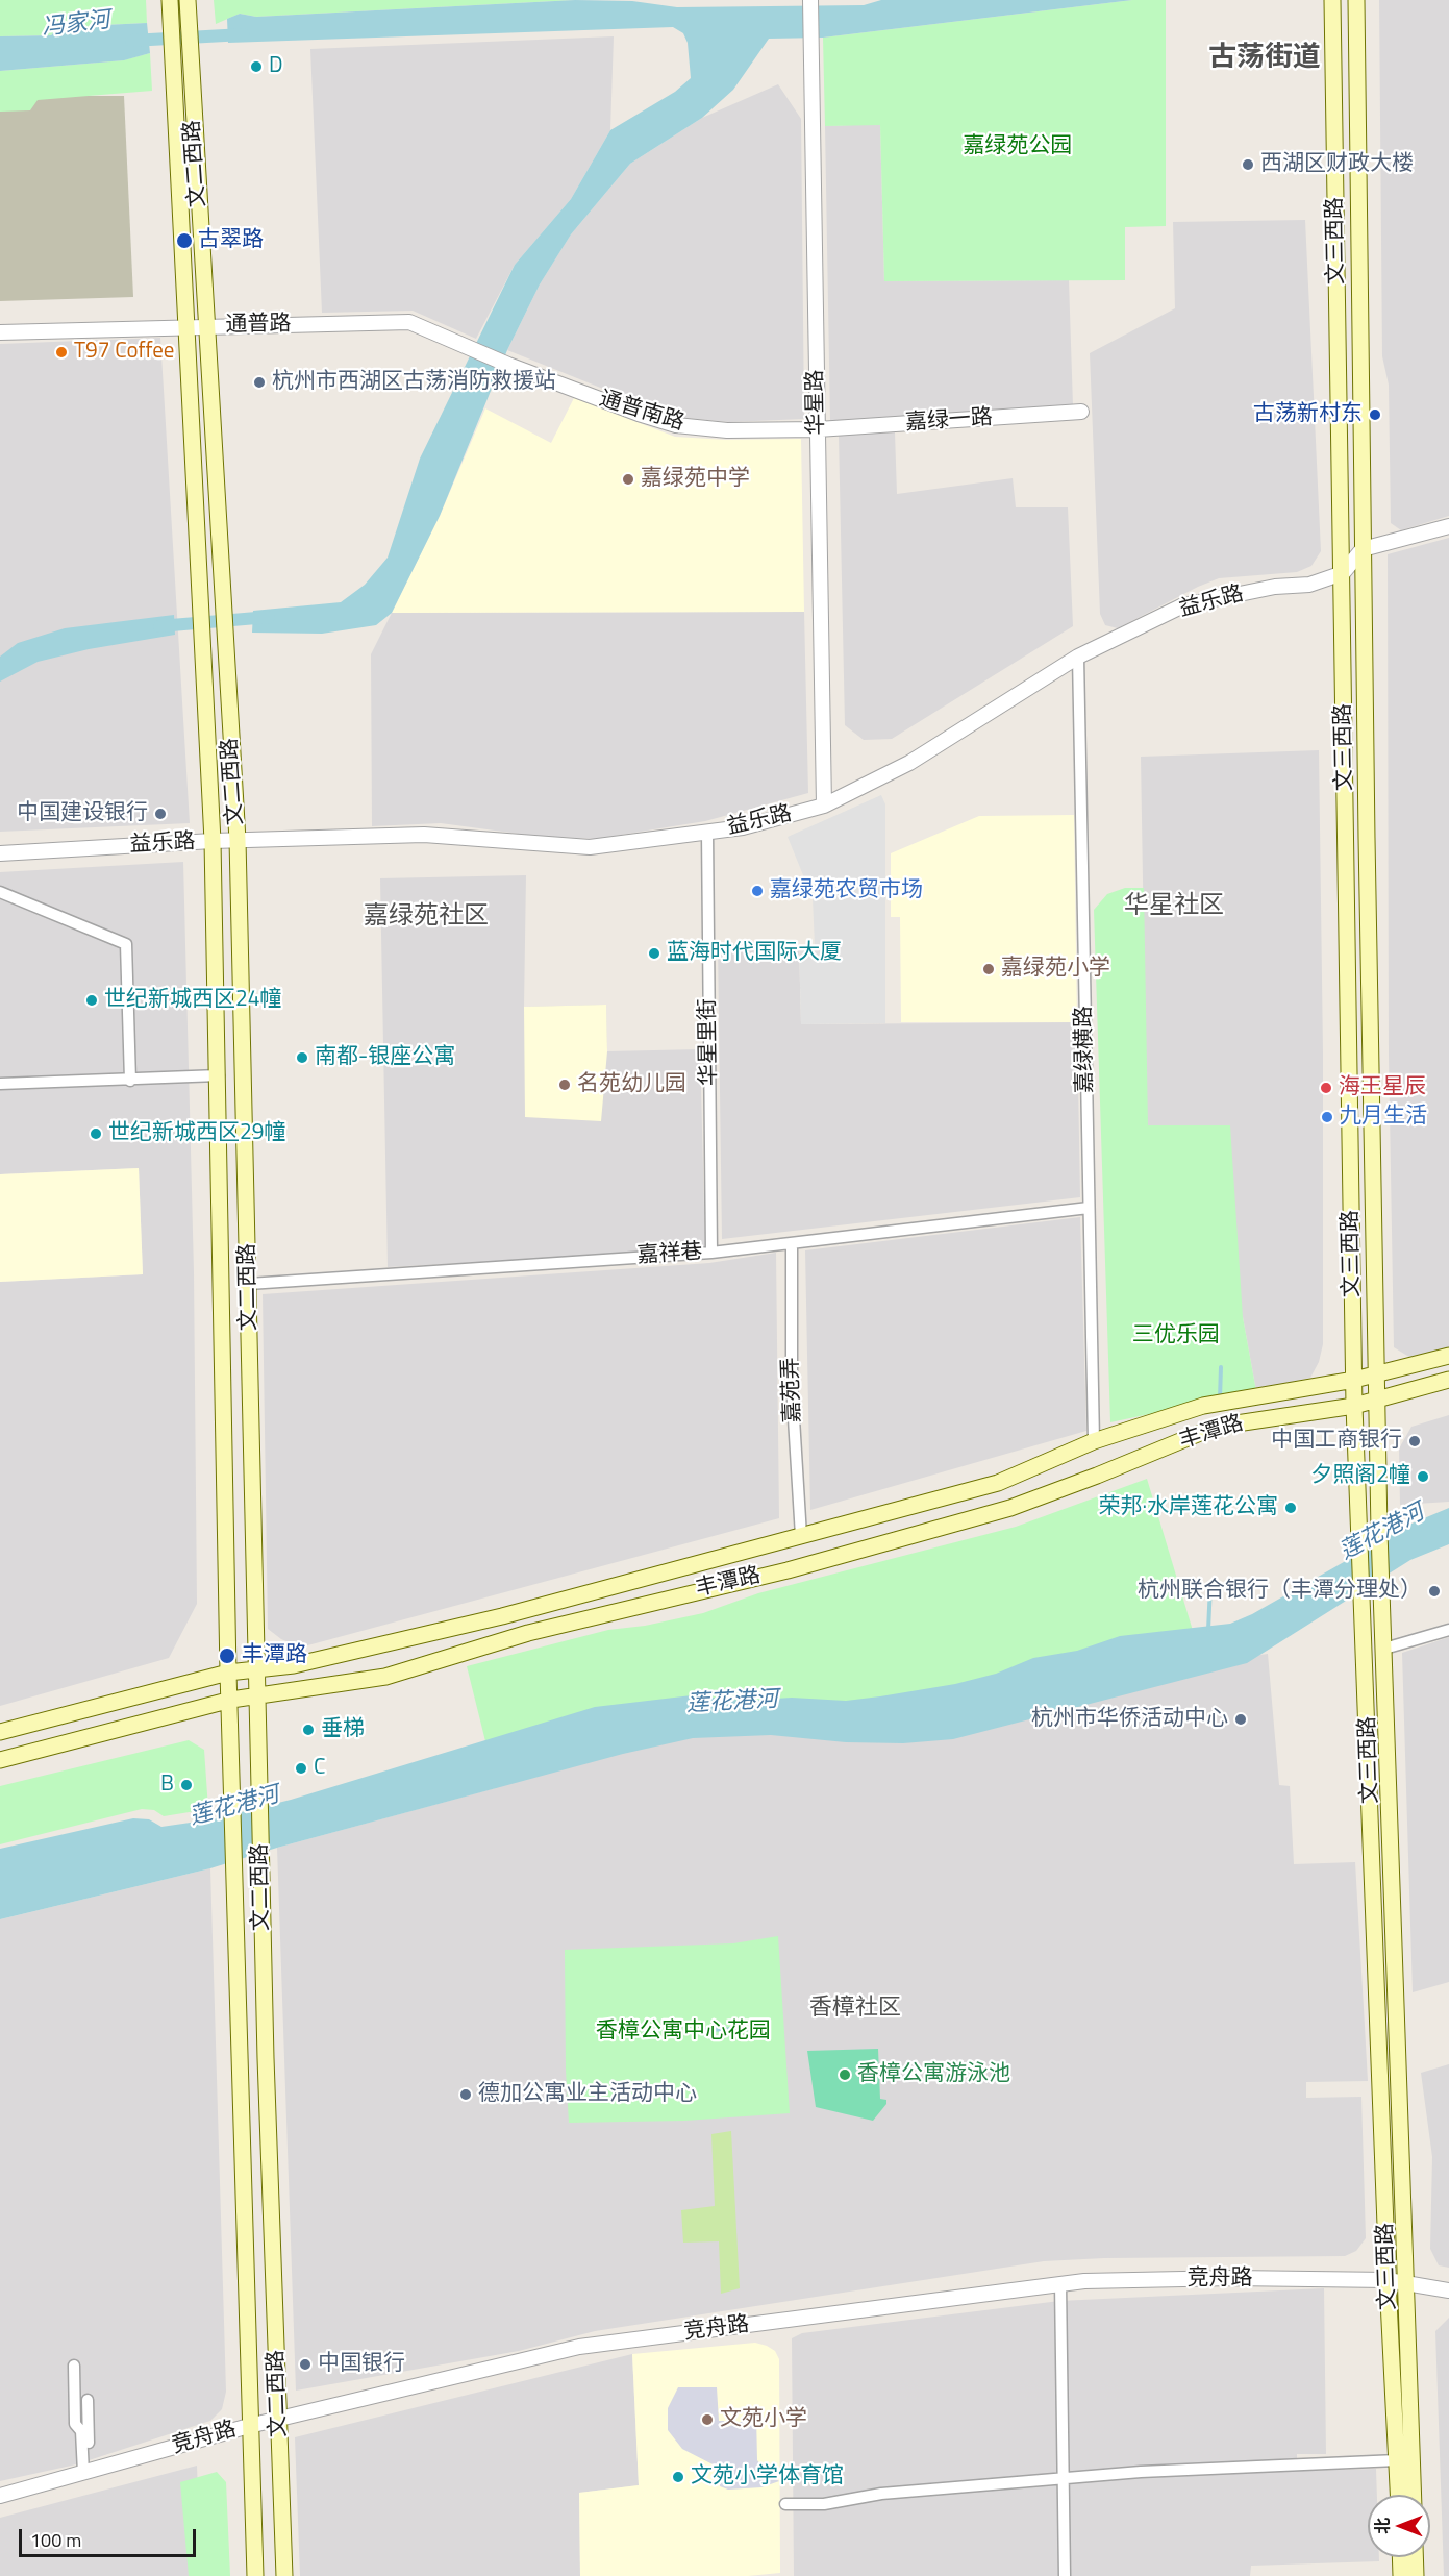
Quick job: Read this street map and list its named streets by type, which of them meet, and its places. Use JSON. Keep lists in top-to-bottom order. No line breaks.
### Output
{"streets":{"main road":["文二西路","文三西路","丰潭路"],"street":["通普路","华星路","通普南路","嘉绿一路","益乐路","华星里街","嘉绿横路","嘉祥巷","嘉苑弄","竞舟路"]},"crossings":[["文二西路","通普路"],["文二西路","益乐路"],["文二西路","嘉祥巷"],["文二西路","丰潭路"],["文二西路","竞舟路"],["文三西路","益乐路"],["文三西路","丰潭路"],["文三西路","竞舟路"],["通普路","通普南路"],["华星路","通普南路"],["华星路","嘉绿一路"],["华星路","益乐路"],["通普南路","嘉绿一路"],["益乐路","华星里街"],["益乐路","嘉绿横路"],["华星里街","嘉祥巷"],["嘉绿横路","嘉祥巷"],["嘉绿横路","丰潭路"],["嘉祥巷","嘉苑弄"],["嘉苑弄","丰潭路"]],"districts":["古荡街道","华星社区","嘉绿苑社区","香樟社区"],"water":["冯家河","莲花港河"],"parks":["嘉绿苑公园","三优乐园","香樟公寓中心花园"],"places":["D","西湖区财政大楼","古翠路","T97 Coffee","杭州市西湖区古荡消防救援站","古荡新村东","嘉绿苑中学","中国建设银行","嘉绿苑农贸市场","蓝海时代国际大厦","嘉绿苑小学","世纪新城西区24幢","南都-银座公寓","名苑幼儿园","海王星辰","九月生活","世纪新城西区29幢","中国工商银行","夕照阁2幢","荣邦·水岸莲花公寓","杭州联合银行（丰潭分理处）","丰潭路","杭州市华侨活动中心","垂梯","C","B","香樟公寓游泳池","德加公寓业主活动中心","中国银行","文苑小学","文苑小学体育馆"],"scale_bar":"100 m","north":"left"}
